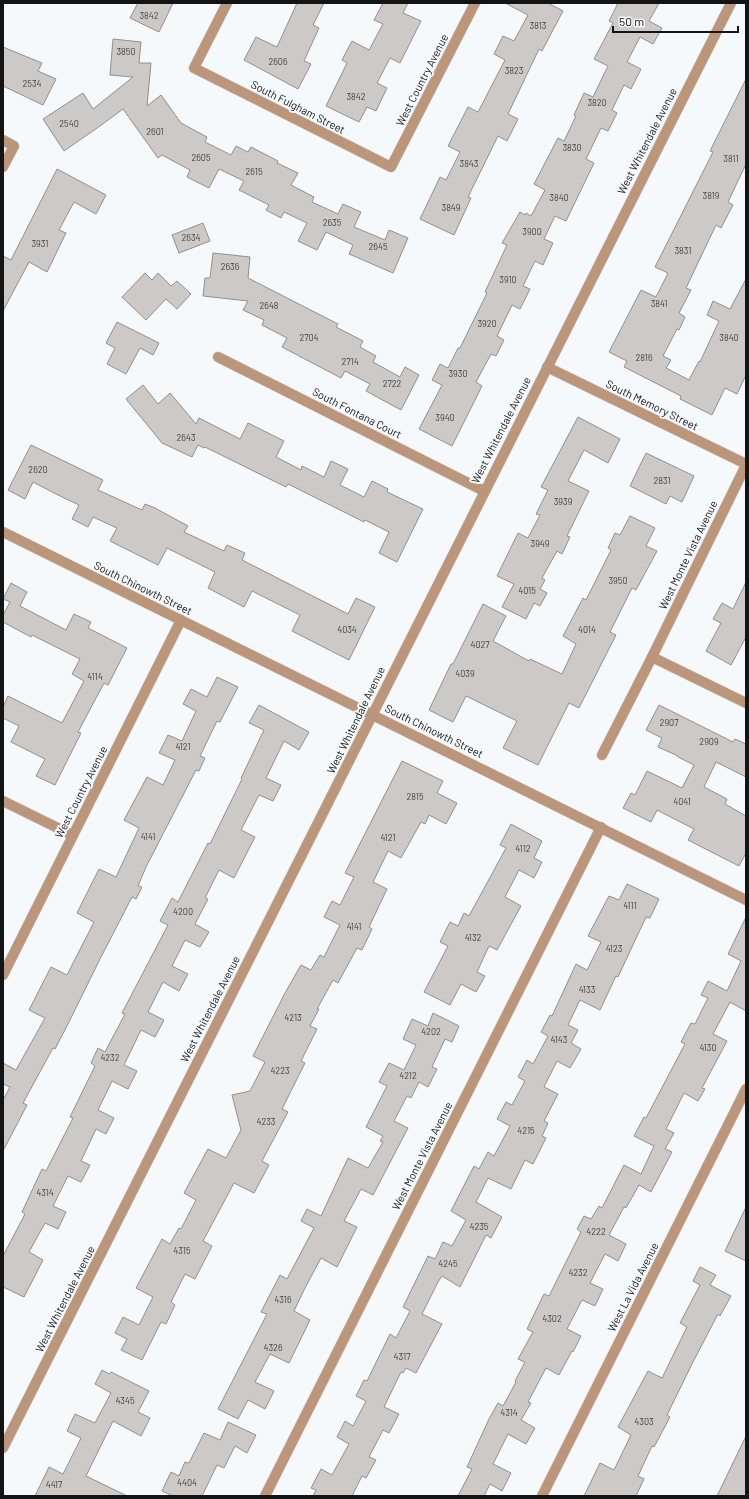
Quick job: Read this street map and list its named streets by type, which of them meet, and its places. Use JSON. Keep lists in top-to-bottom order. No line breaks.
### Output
{"streets":{"street":["West Country Avenue","South Fulgham Street","West Whitendale Avenue","South Memory Street","South Fontana Court","West Monte Vista Avenue","South Chinowth Street","West La Vida Avenue"]},"crossings":[["West Country Avenue","South Fulgham Street"],["West Country Avenue","South Chinowth Street"],["West Whitendale Avenue","South Memory Street"],["West Whitendale Avenue","South Fontana Court"],["West Whitendale Avenue","South Chinowth Street"],["South Memory Street","West Monte Vista Avenue"],["West Monte Vista Avenue","South Chinowth Street"]],"house_numbers":["3842","3813","3850","2606","3823","2534","3842","3820","2540","2601","3830","2605","3811","3843","2615","3819","3840","3849","2635","3900","2634","3931","2645","3831","2636","3910","3841","2648","3920","2704","3840","2816","2714","3930","2722","3940","2643","2620","2831","3939","3949","3950","4015","4034","4014","4027","4039","4114","2907","2909","4121","2815","4041","4141","4121","4112","4111","4200","4141","4132","4123","4133","4213","4202","4143","4130","4232","4223","4212","4233","4215","4314","4235","4222","4315","4245","4232","4316","4302","4326","4317","4345","4314","4303","4404","4417"],"scale_bar":"50 m"}
